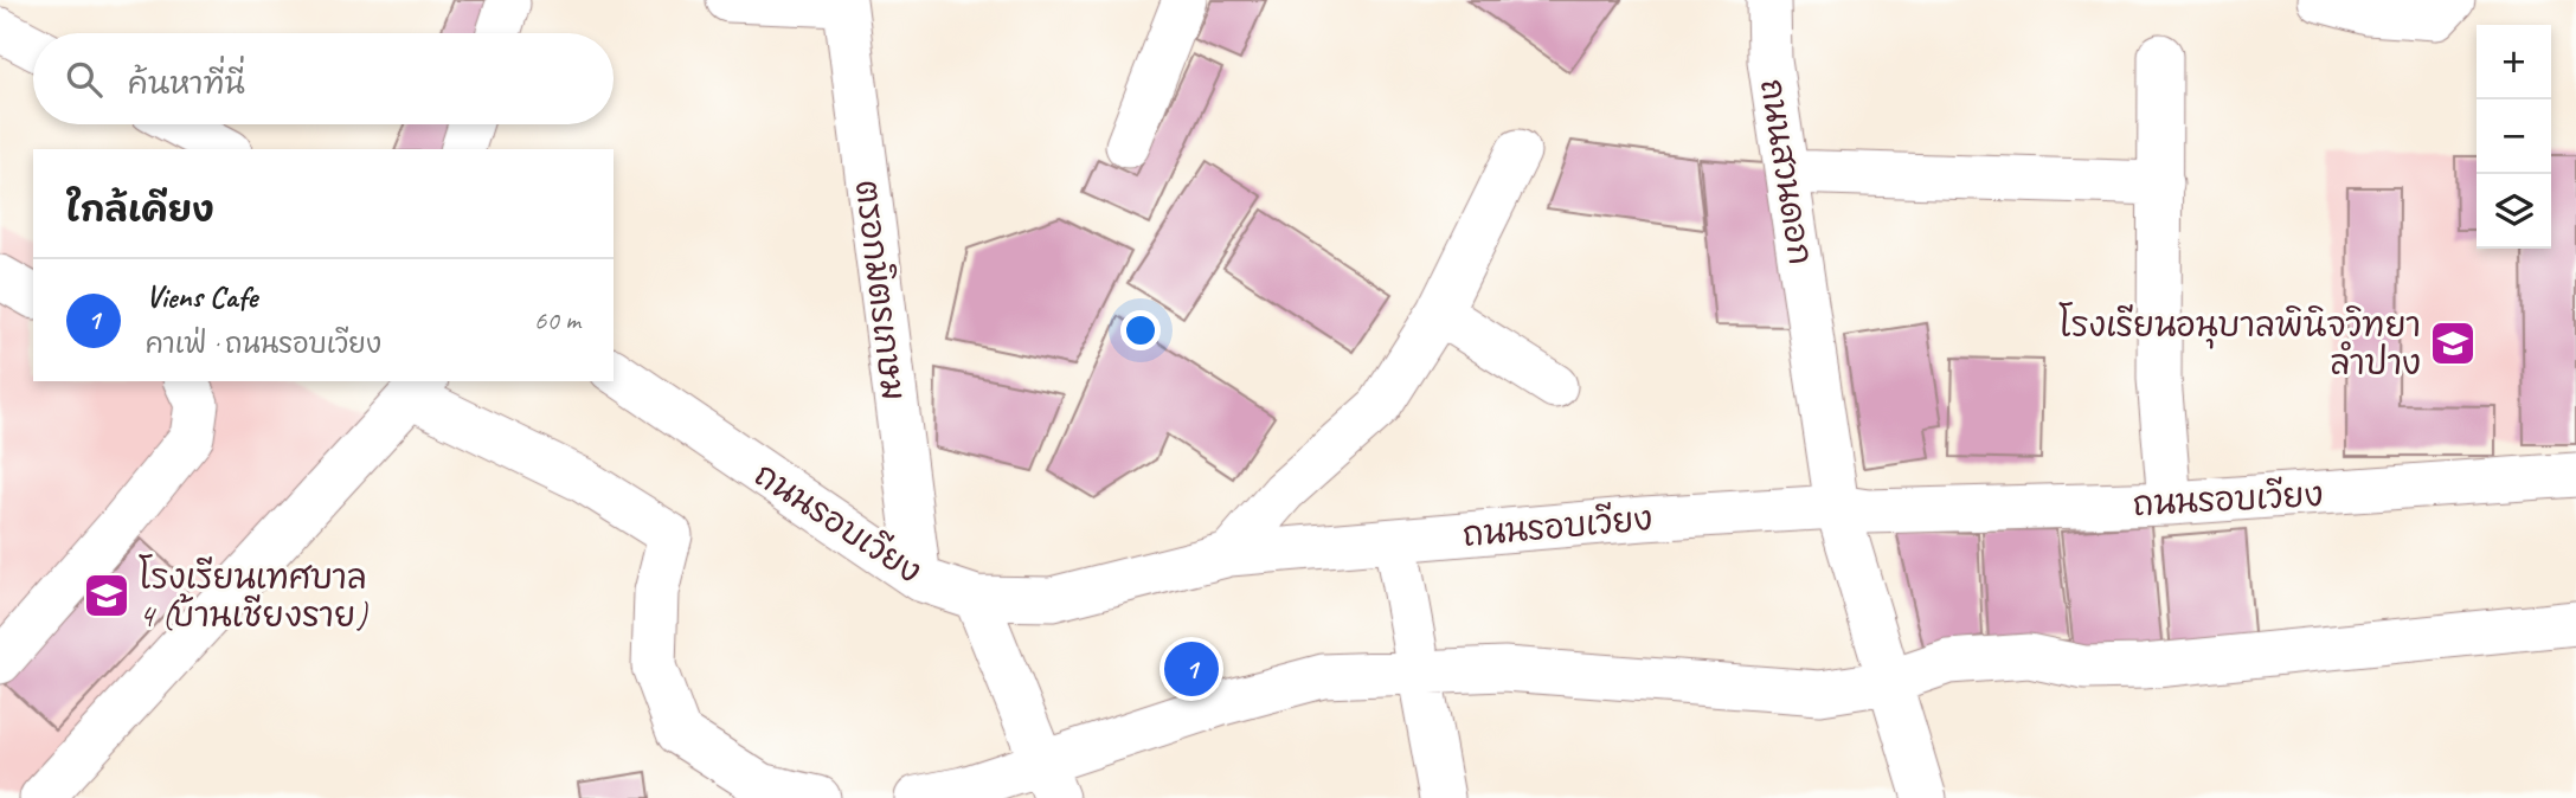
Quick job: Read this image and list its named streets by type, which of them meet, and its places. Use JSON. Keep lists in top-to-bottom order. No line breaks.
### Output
{"streets":{"street":["ถนนสวนดอก","ตรอกมิตรเกษม","ถนนรอบเวียง"]},"crossings":[["ถนนสวนดอก","ถนนรอบเวียง"],["ตรอกมิตรเกษม","ถนนรอบเวียง"]],"places":{"school or university":["โรงเรียนอนุบาลพินิจวิทยา ลำปาง","โรงเรียนเทศบาล 4 (บ้านเชียงราย)"]},"page":{"map_buttons":["+","−"],"search":"ค้นหาที่นี่","heading":"ใกล้เคียง","list":[{"mark":"1","name":"Viens Cafe","note":"คาเฟ่ · ถนนรอบเวียง","value":"60 m"}],"pins":"1"}}
